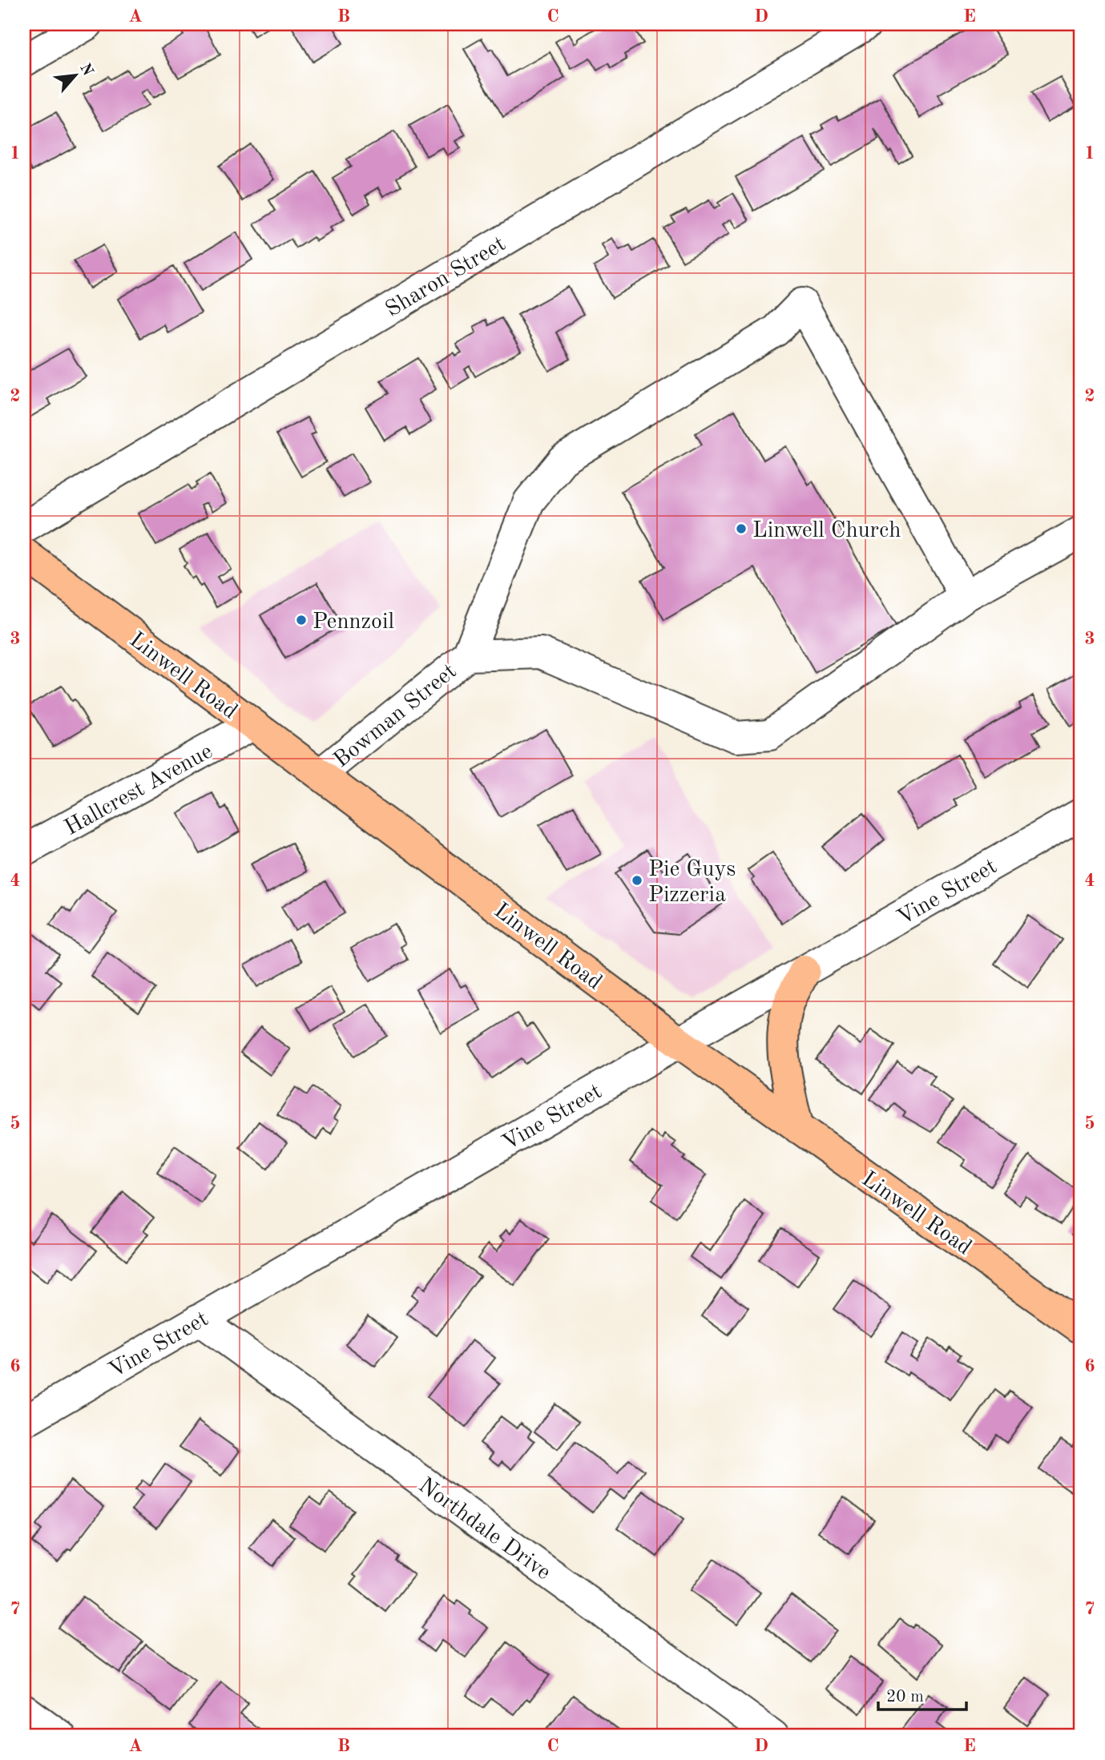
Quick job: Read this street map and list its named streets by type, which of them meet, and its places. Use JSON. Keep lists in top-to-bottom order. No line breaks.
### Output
{"streets":{"main road":["Linwell Road"],"street":["Sharon Street","Bowman Street","Hallcrest Avenue","Vine Street","Northdale Drive"]},"crossings":[["Linwell Road","Bowman Street"],["Linwell Road","Hallcrest Avenue"],["Linwell Road","Vine Street"],["Vine Street","Northdale Drive"]],"places":["Linwell Church","Pennzoil","Pie Guys Pizzeria"],"scale_bar":"20 m","north":"top right","grid":{"columns":["A","B","C","D","E"],"rows":["1","2","3","4","5","6","7"]}}
